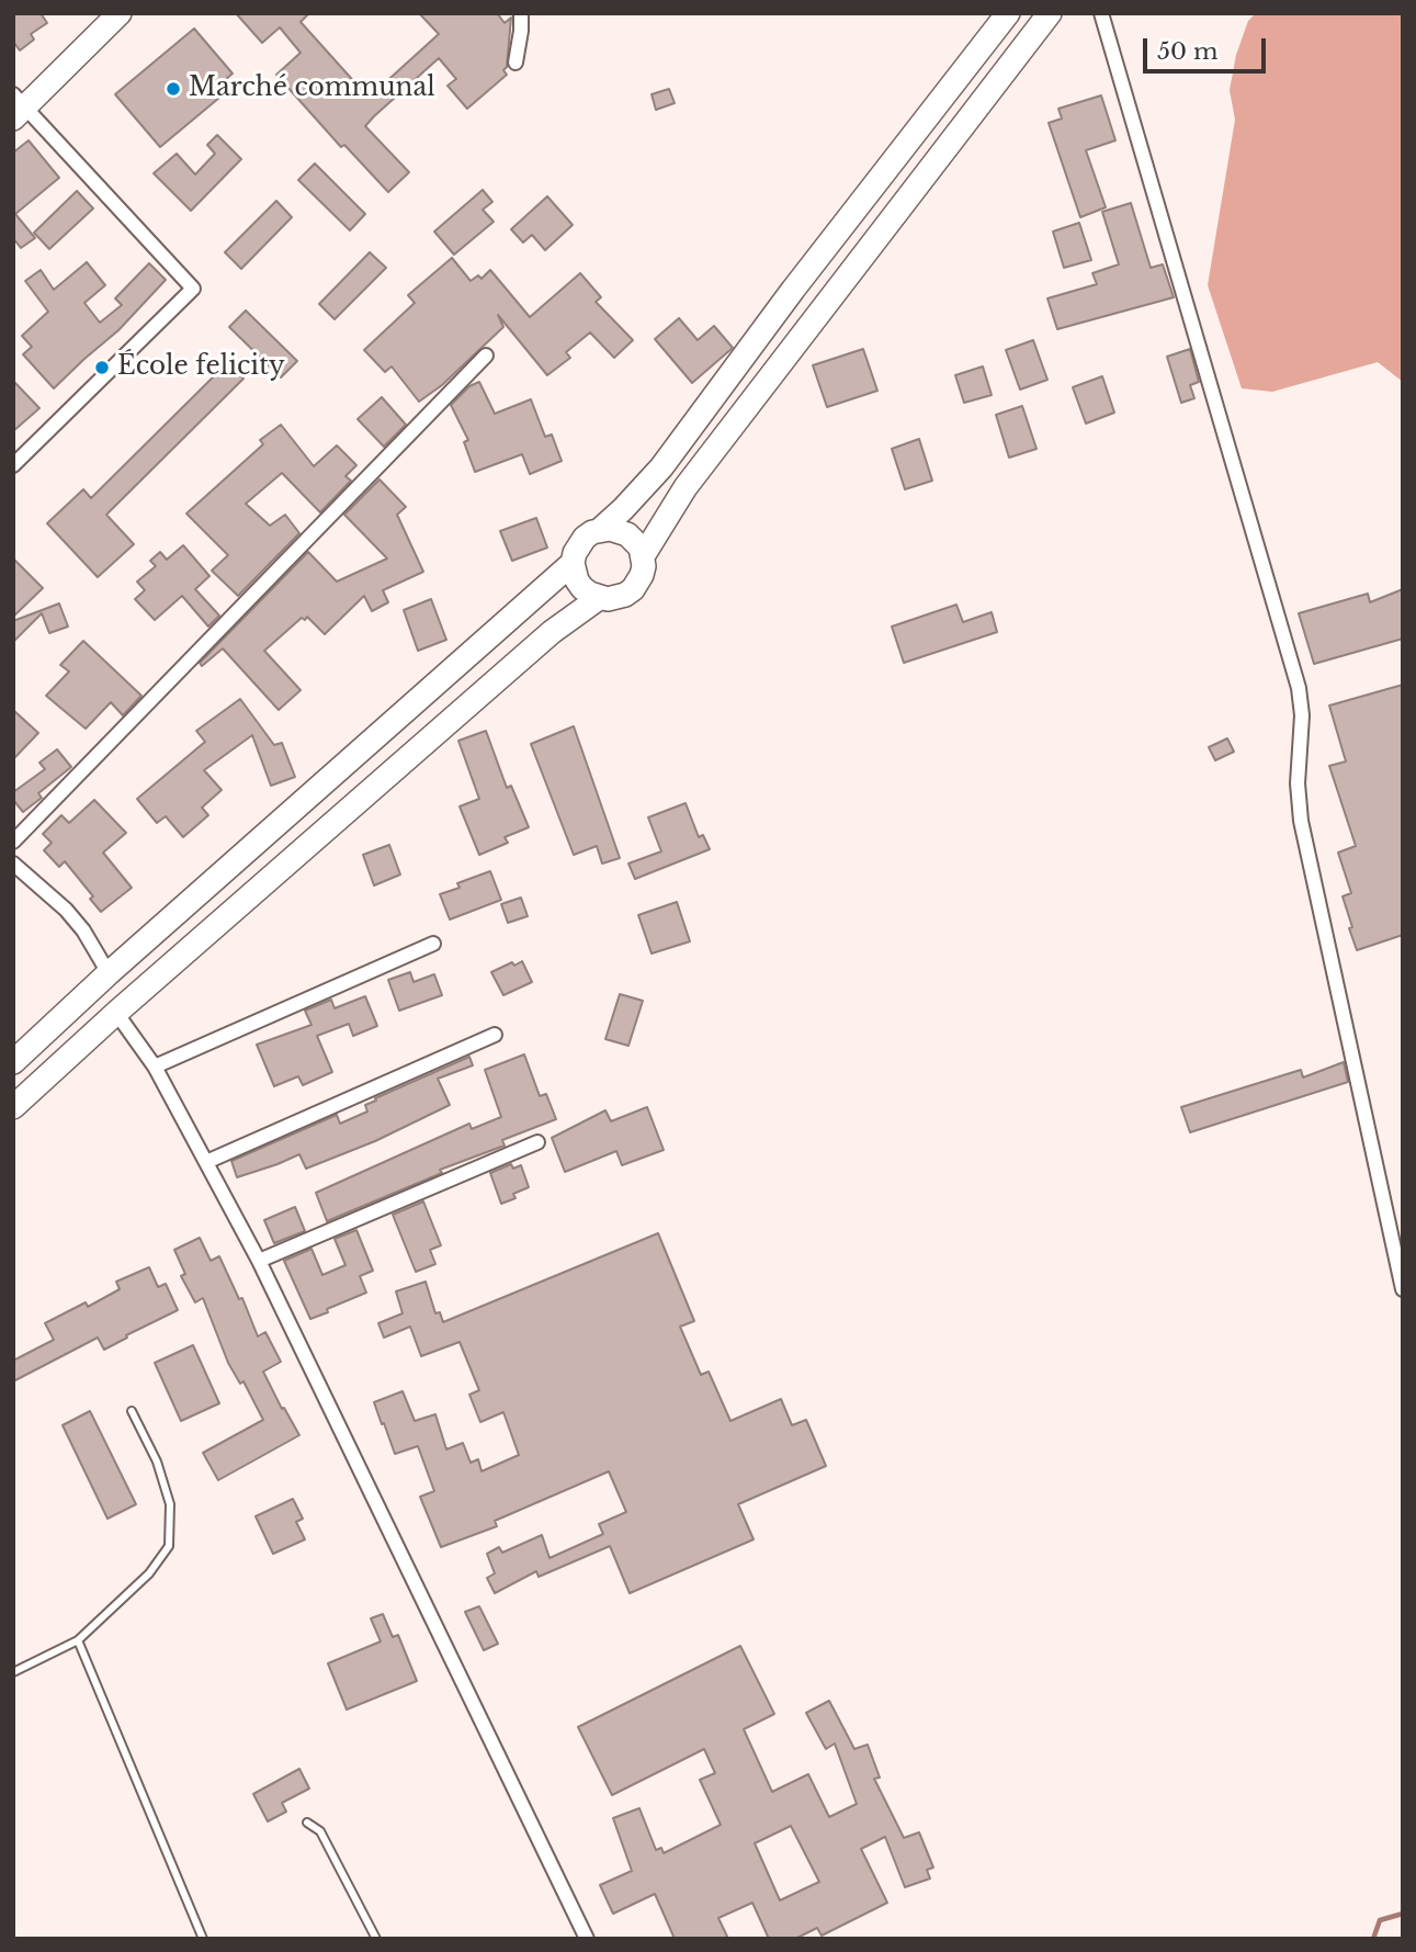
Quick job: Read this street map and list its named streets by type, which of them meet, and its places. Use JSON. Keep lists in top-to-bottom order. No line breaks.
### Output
{"places":["Marché communal","École felicity"],"scale_bar":"50 m"}
